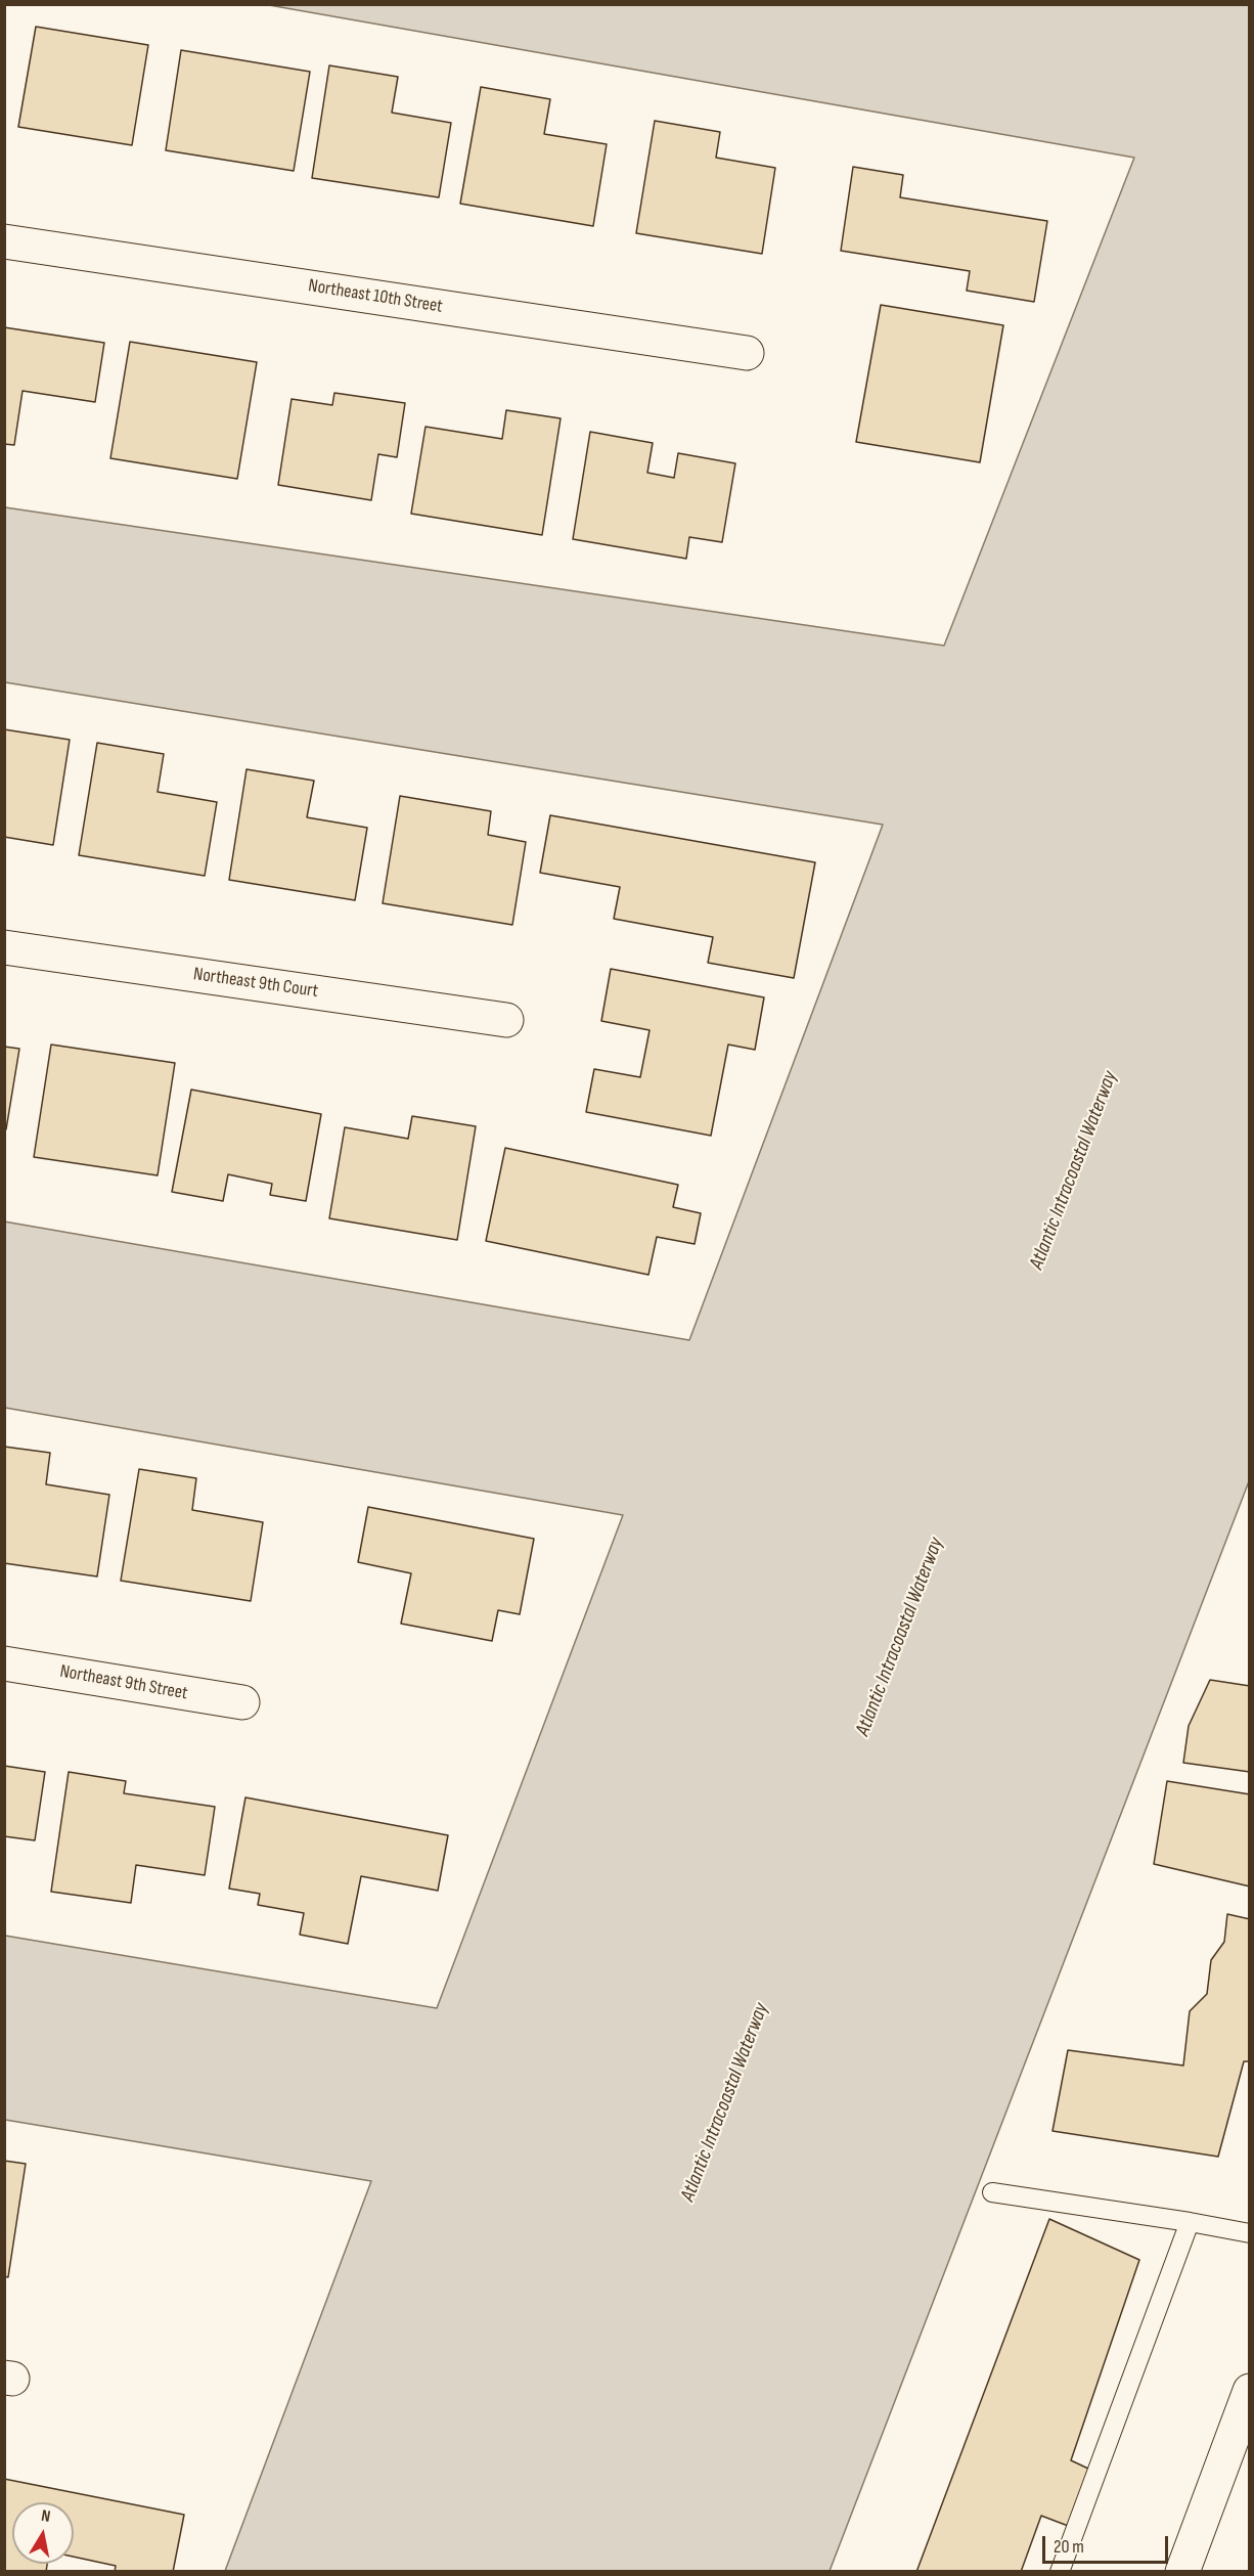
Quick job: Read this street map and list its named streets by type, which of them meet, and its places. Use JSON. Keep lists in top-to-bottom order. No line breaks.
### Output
{"streets":{"street":["Northeast 10th Street","Northeast 9th Court","Northeast 9th Street"]},"water":["Atlantic Intracoastal Waterway"],"scale_bar":"20 m","north":"top"}
